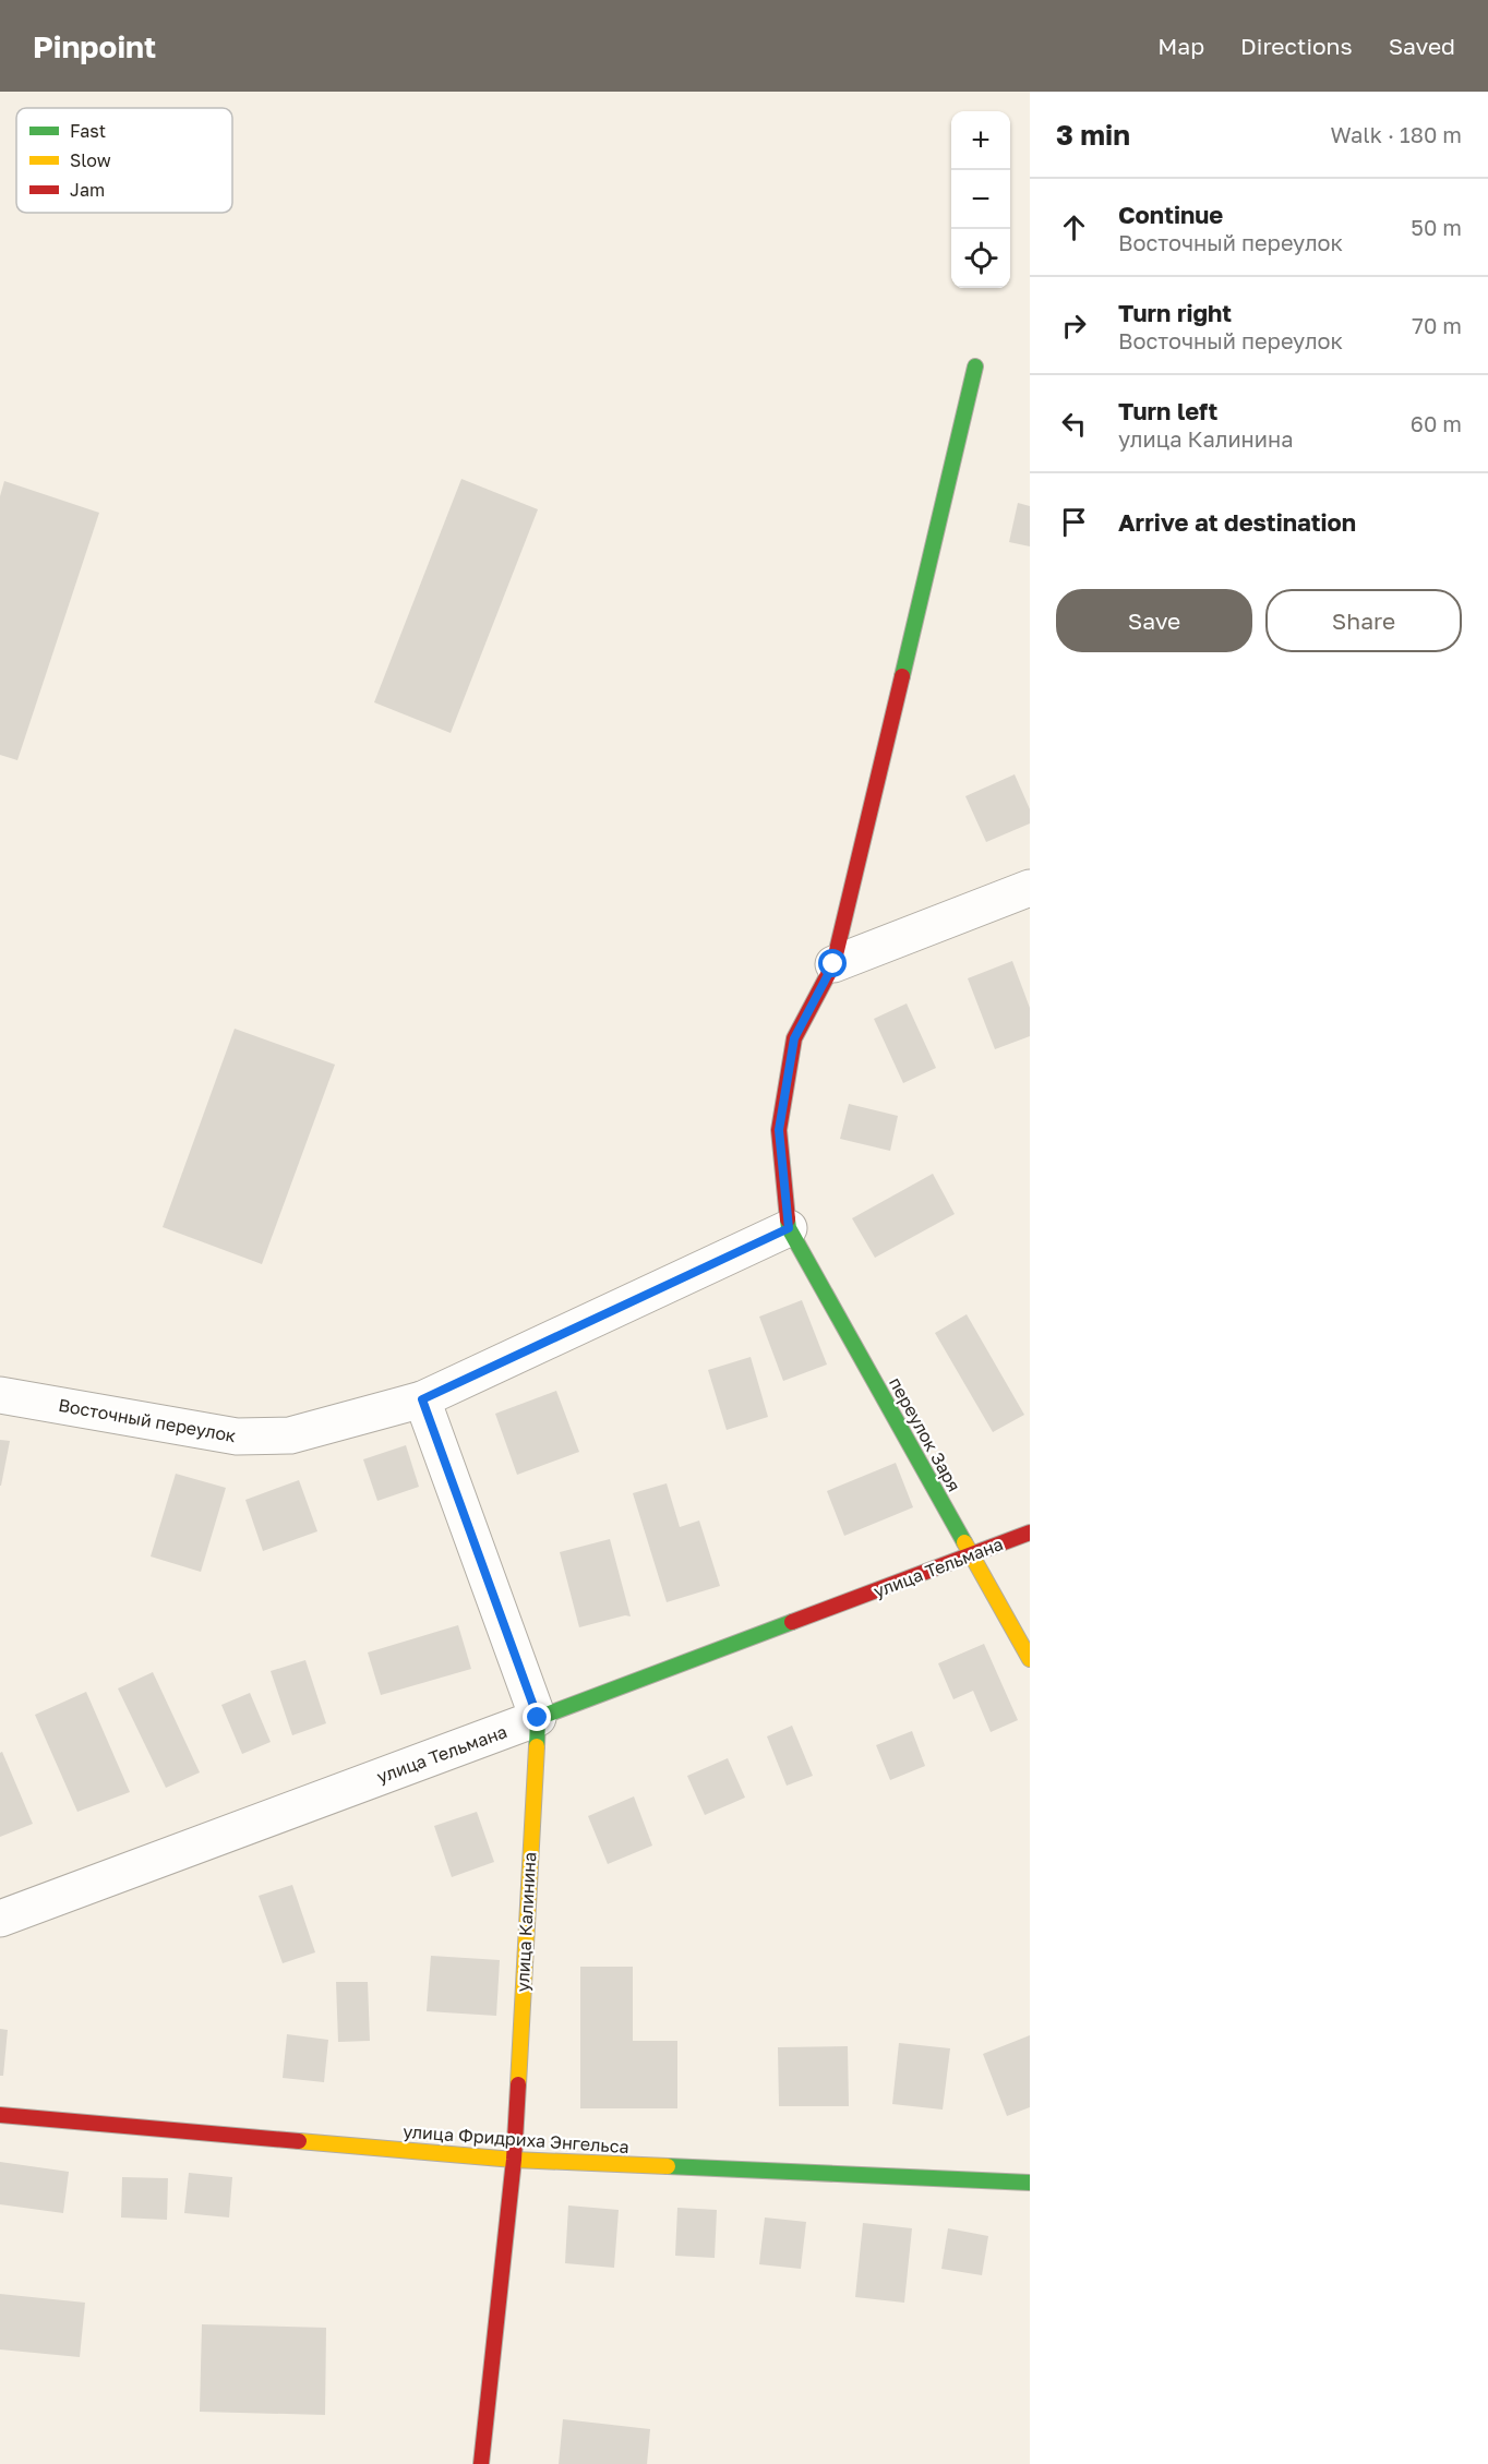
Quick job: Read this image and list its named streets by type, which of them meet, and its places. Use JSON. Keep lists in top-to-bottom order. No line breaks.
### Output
{"streets":{"street":["Восточный переулок","переулок Заря","улица Тельмана","улица Калинина","улица Фридриха Энгельса"]},"crossings":[["Восточный переулок","переулок Заря"],["Восточный переулок","улица Калинина"],["переулок Заря","улица Тельмана"],["улица Тельмана","улица Калинина"],["улица Калинина","улица Фридриха Энгельса"]],"legend":["Fast","Slow","Jam"],"page":{"header":"Pinpoint","nav":["Map","Directions","Saved"],"heading":["3 min","Walk · 180 m"],"map_buttons":["+","−"],"list":[["Continue","Восточный переулок","50 m"],["Turn right","Восточный переулок","70 m"],["Turn left","улица Калинина","60 m"],"Arrive at destination"],"buttons":["Save","Share"]}}
